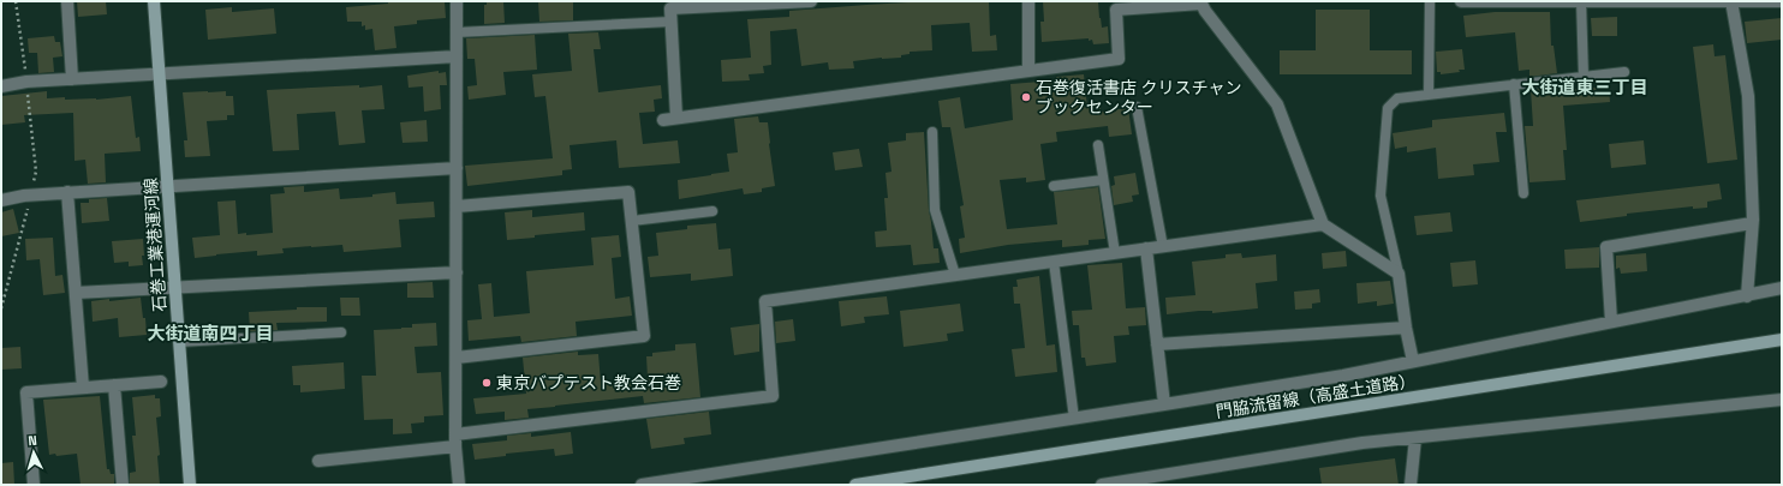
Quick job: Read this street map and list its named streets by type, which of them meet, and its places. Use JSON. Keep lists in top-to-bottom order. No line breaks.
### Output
{"streets":{"main road":["石巻工業港運河線","門脇流留線（高盛土道路）"]},"districts":["大街道東三丁目","大街道南四丁目"],"places":["石巻復活書店 クリスチャン ブックセンター","東京バプテスト教会石巻"],"north":"top"}
